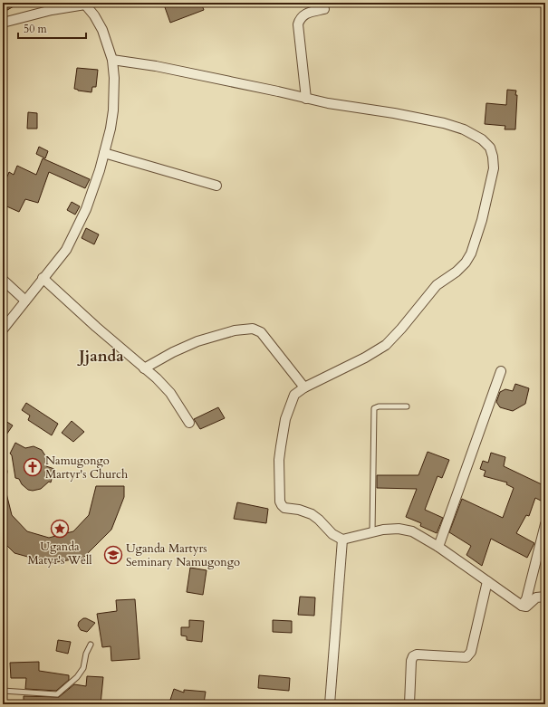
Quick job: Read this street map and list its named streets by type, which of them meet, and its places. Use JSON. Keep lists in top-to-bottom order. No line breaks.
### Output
{"districts":["Jjanda"],"places":{"church":["Namugongo Martyr's Church"],"place":["Uganda Matyr's Well"],"school or university":["Uganda Martyrs Seminary Namugongo"]},"scale_bar":"50 m"}
